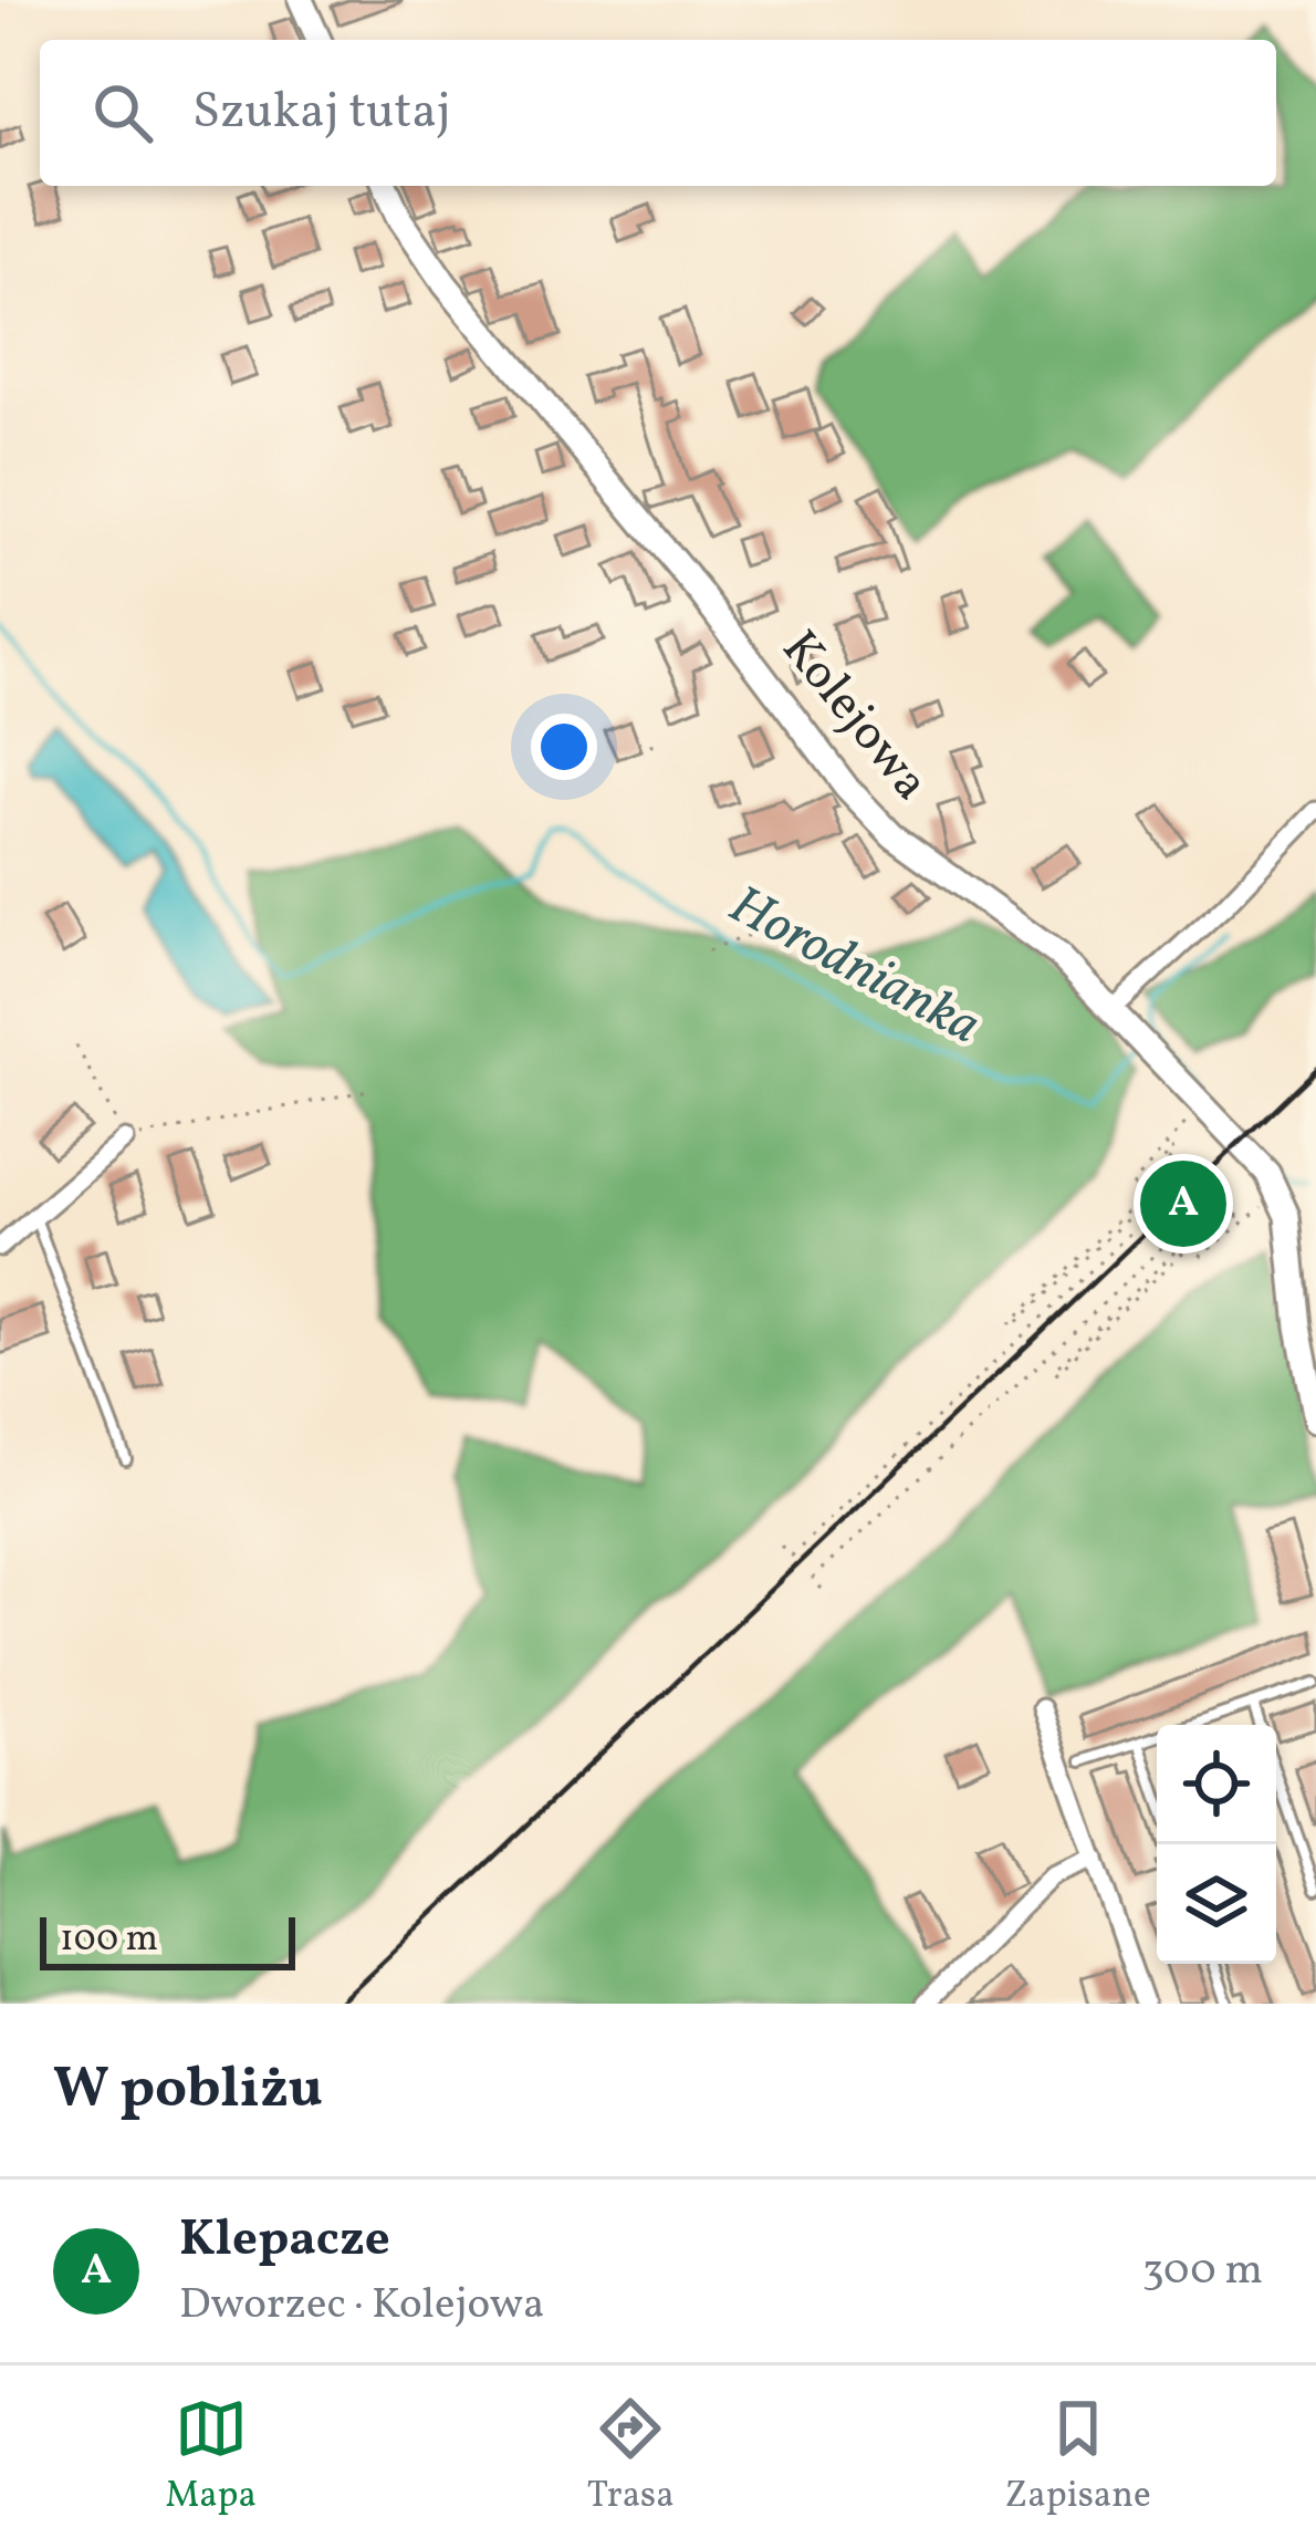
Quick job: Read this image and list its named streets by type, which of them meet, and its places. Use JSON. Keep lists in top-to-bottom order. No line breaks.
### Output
{"streets":{"street":["Kolejowa"]},"water":["Horodnianka"],"scale_bar":"100 m","page":{"search":"Szukaj tutaj","pins":"A","scale":"100 m","heading":"W pobliżu","list":[{"mark":"A","name":"Klepacze","note":"Dworzec · Kolejowa","value":"300 m"}],"nav":["Mapa","Trasa","Zapisane"]}}
